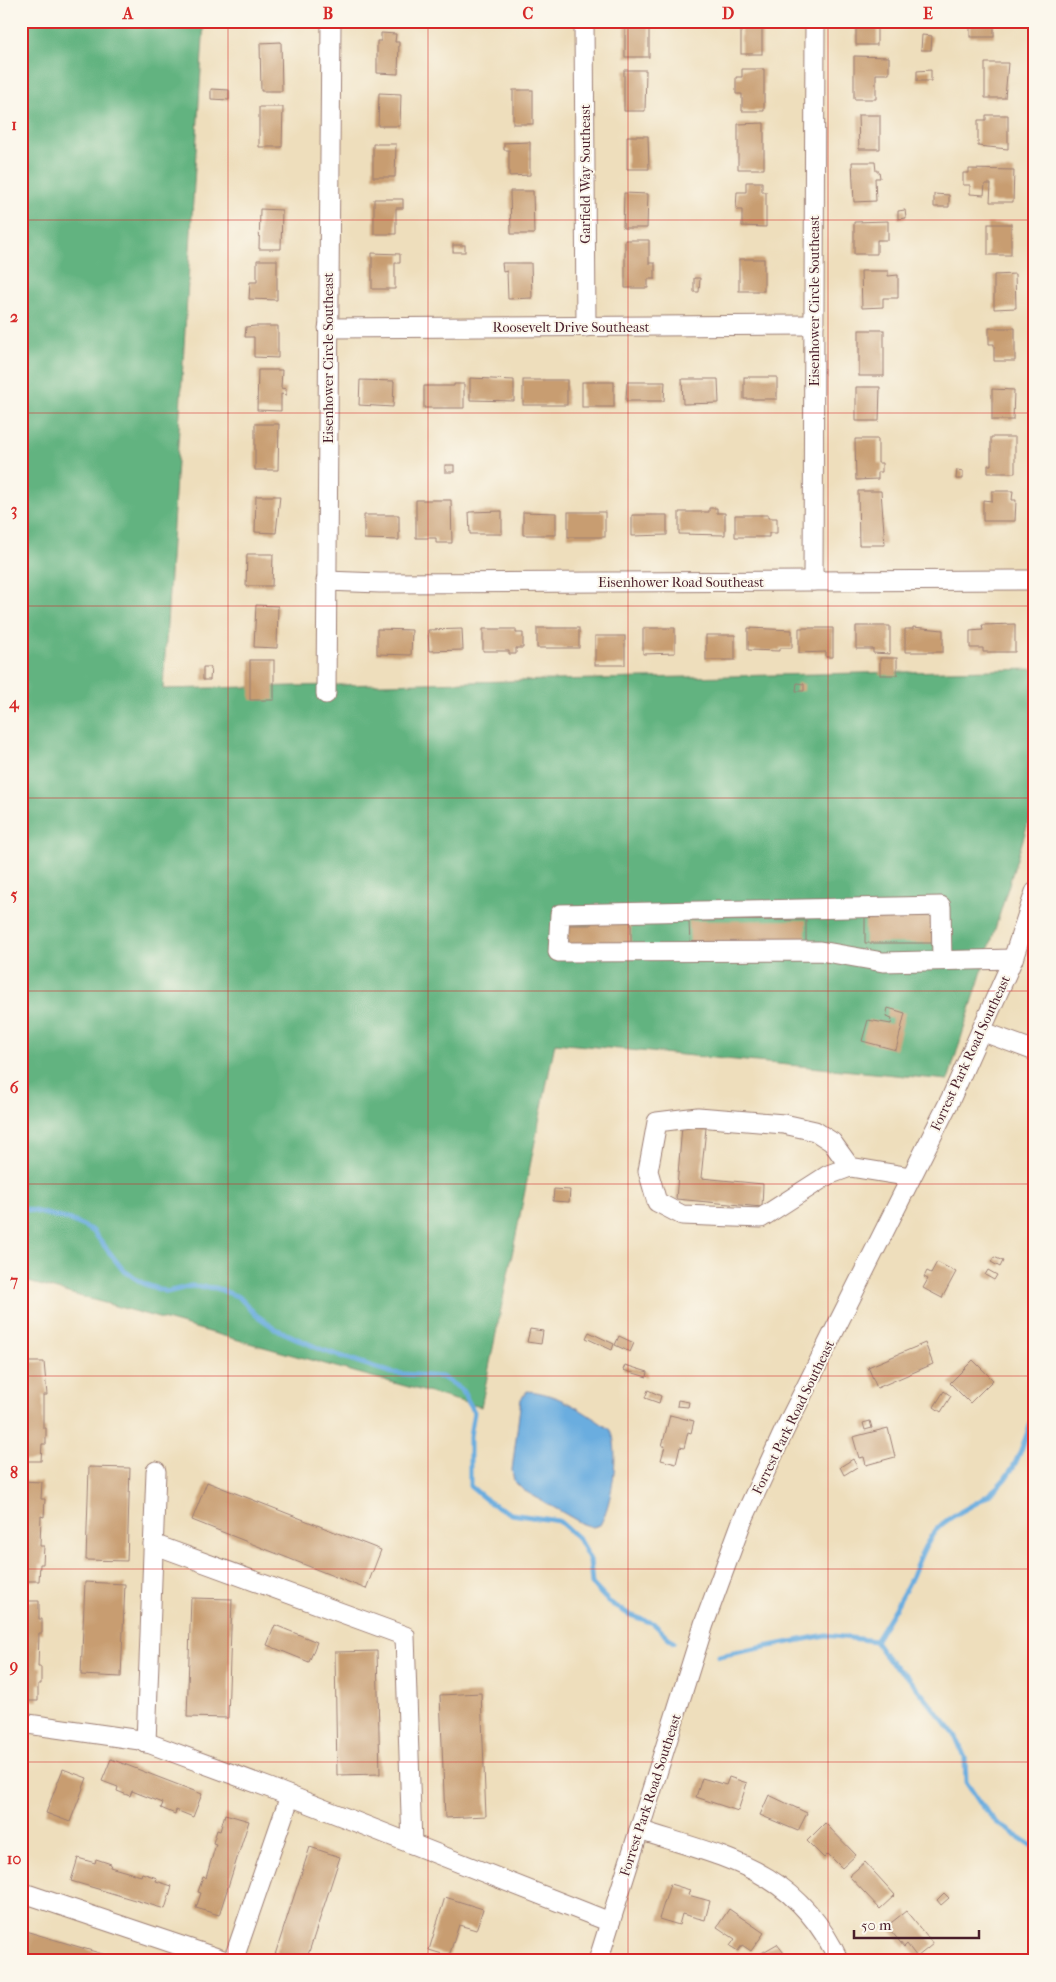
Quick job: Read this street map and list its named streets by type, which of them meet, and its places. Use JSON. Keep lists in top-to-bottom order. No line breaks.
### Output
{"streets":{"street":["Garfield Way Southeast","Eisenhower Circle Southeast","Roosevelt Drive Southeast","Eisenhower Road Southeast","Forrest Park Road Southeast"]},"crossings":[["Garfield Way Southeast","Roosevelt Drive Southeast"],["Eisenhower Circle Southeast","Roosevelt Drive Southeast"],["Eisenhower Circle Southeast","Eisenhower Road Southeast"]],"scale_bar":"50 m","grid":{"columns":["A","B","C","D","E"],"rows":["1","2","3","4","5","6","7","8","9","10"]}}
